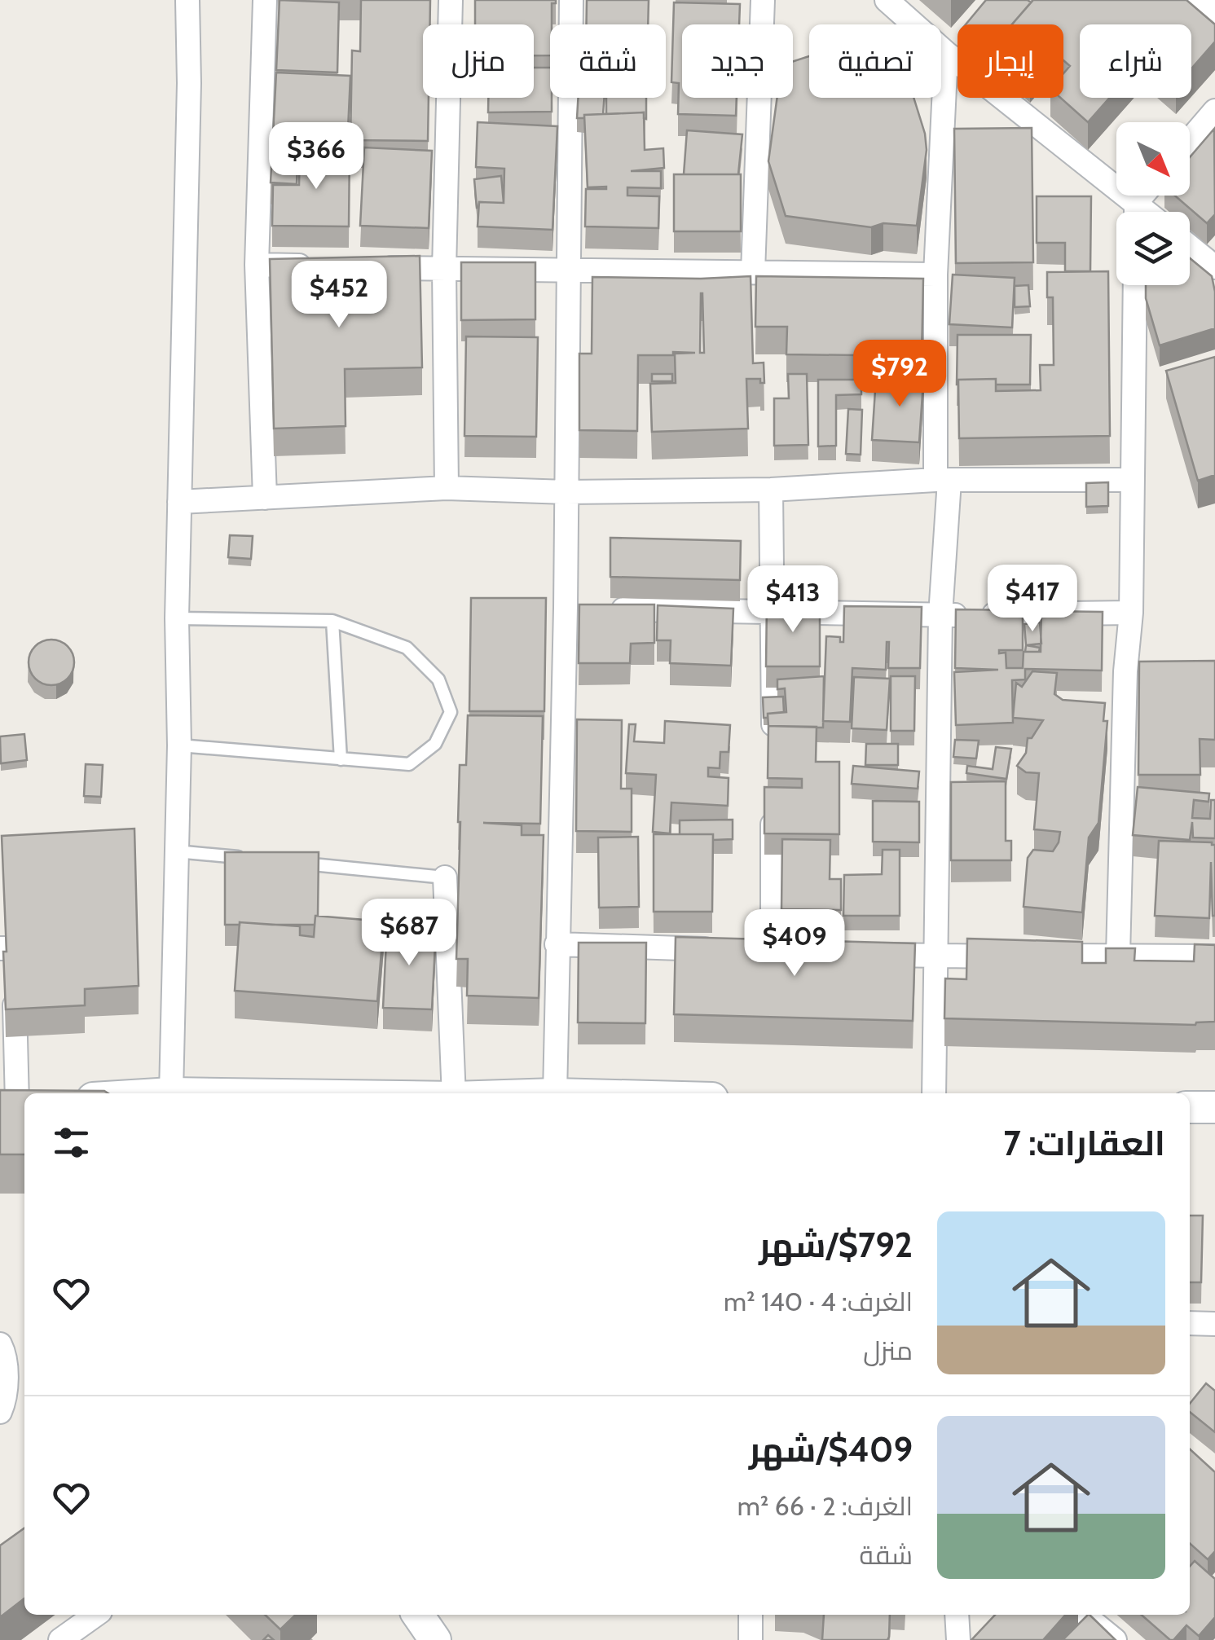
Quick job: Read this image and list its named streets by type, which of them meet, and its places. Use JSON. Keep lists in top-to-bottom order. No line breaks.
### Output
{"north":"bottom right","page":{"chip":["شراء","إيجار","تصفية","جديد","شقة","منزل"],"price":["$366","$452","$792","$417","$413","$687","$409"],"heading":"العقارات: 7","list":[{"name":"$792/شهر","note":"الغرف: 4 · 140 m² · منزل"},{"name":"$409/شهر","note":"الغرف: 2 · 66 m² · شقة"}]}}
